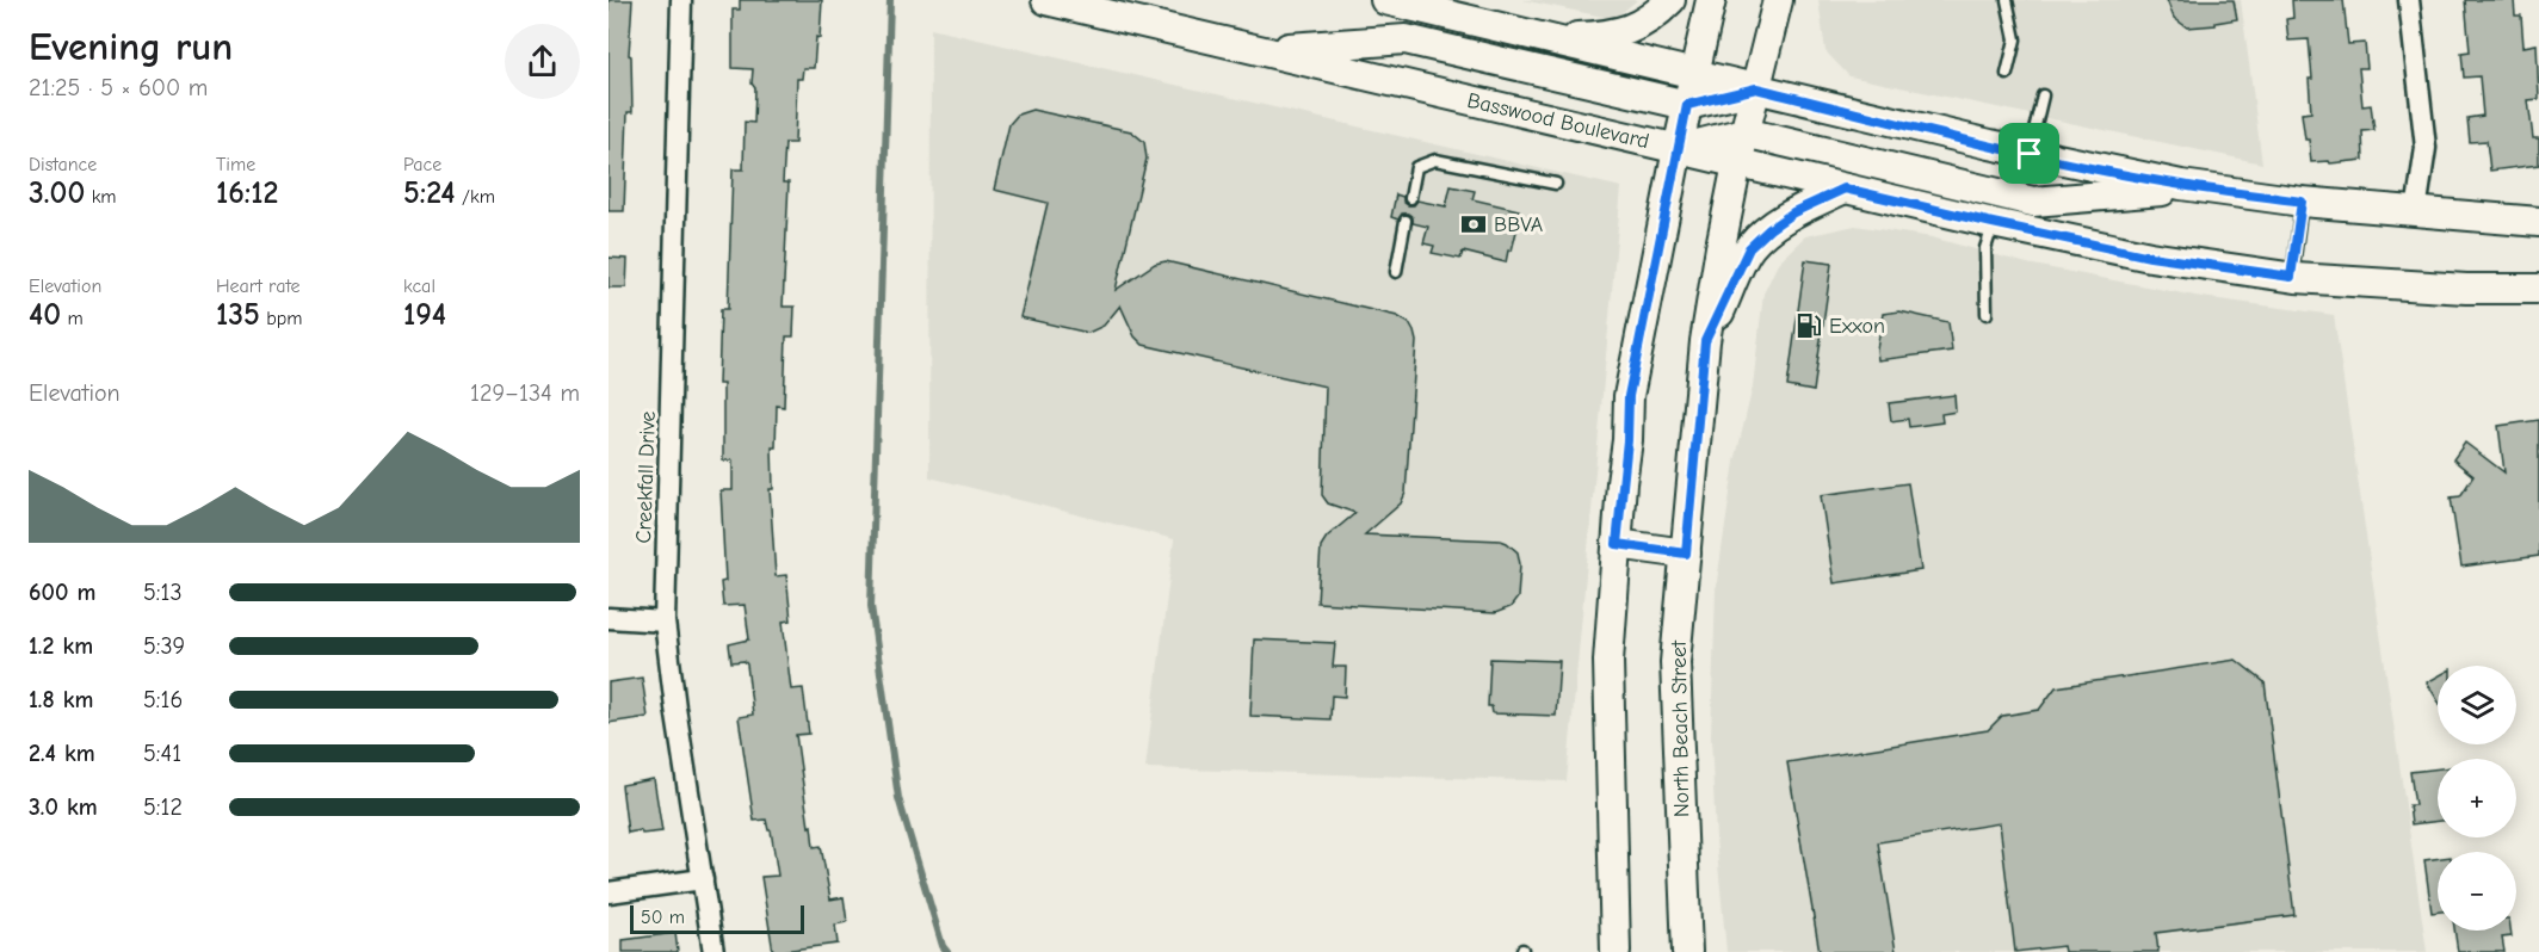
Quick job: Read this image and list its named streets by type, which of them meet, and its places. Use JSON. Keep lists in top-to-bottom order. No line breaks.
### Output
{"streets":{"main road":["Basswood Boulevard","North Beach Street"],"street":["Creekfall Drive"]},"crossings":[["Basswood Boulevard","North Beach Street"]],"places":{"bank":["BBVA"],"fuel station":["Exxon"]},"scale_bar":"50 m","page":{"heading":["Evening run","21:25 · 5 × 600 m"],"stats":[["Distance","3.00 km"],["Time","16:12"],["Pace","5:24 /km"],["Elevation","40 m"],["Heart rate","135 bpm"],["kcal","194"]],"chart":["Elevation","129–134 m"],"list":[{"name":"600 m","note":"5:13"},{"name":"1.2 km","note":"5:39"},{"name":"1.8 km","note":"5:16"},{"name":"2.4 km","note":"5:41"},{"name":"3.0 km","note":"5:12"}],"map_buttons":["+","−"],"scale":"50 m"}}
